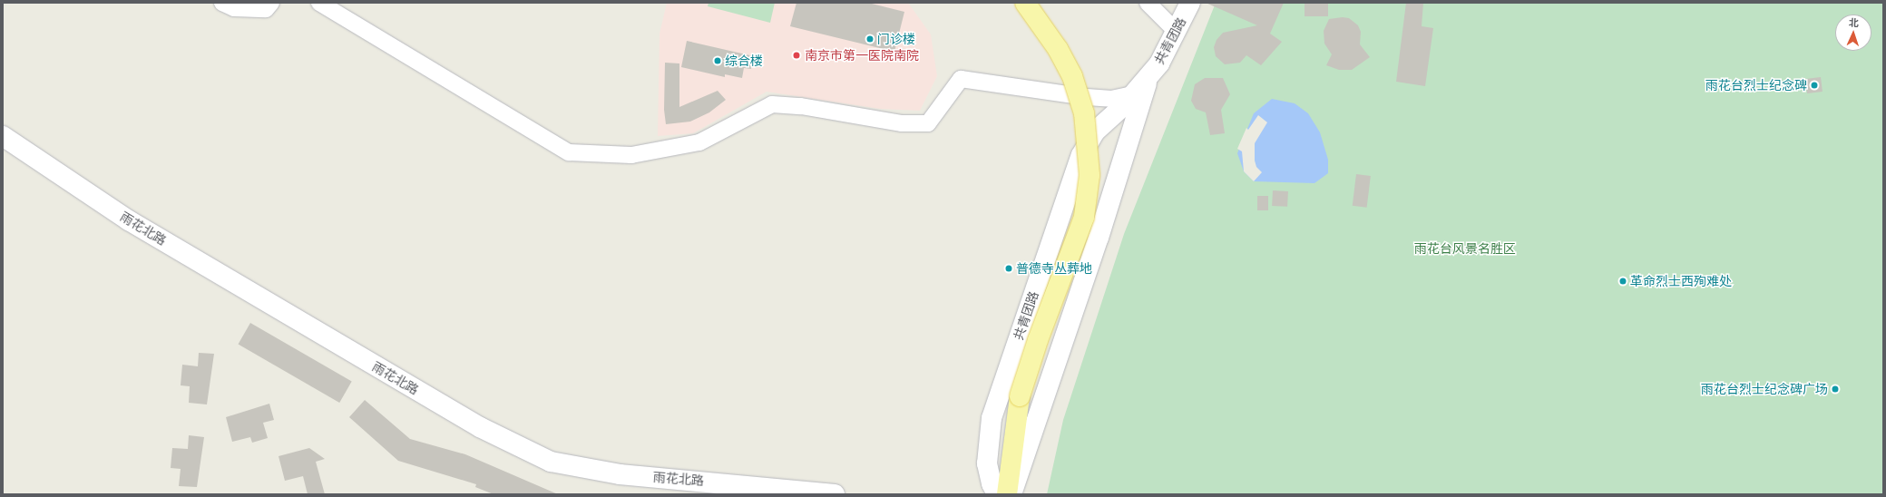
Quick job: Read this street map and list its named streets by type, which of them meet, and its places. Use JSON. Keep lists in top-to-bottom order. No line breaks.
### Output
{"streets":{"street":["共青团路","雨花北路"]},"parks":["雨花台风景名胜区"],"places":["门诊楼","南京市第一医院南院","综合楼","雨花台烈士纪念碑","普德寺丛葬地","革命烈士西殉难处","雨花台烈士纪念碑广场"],"north":"top"}
